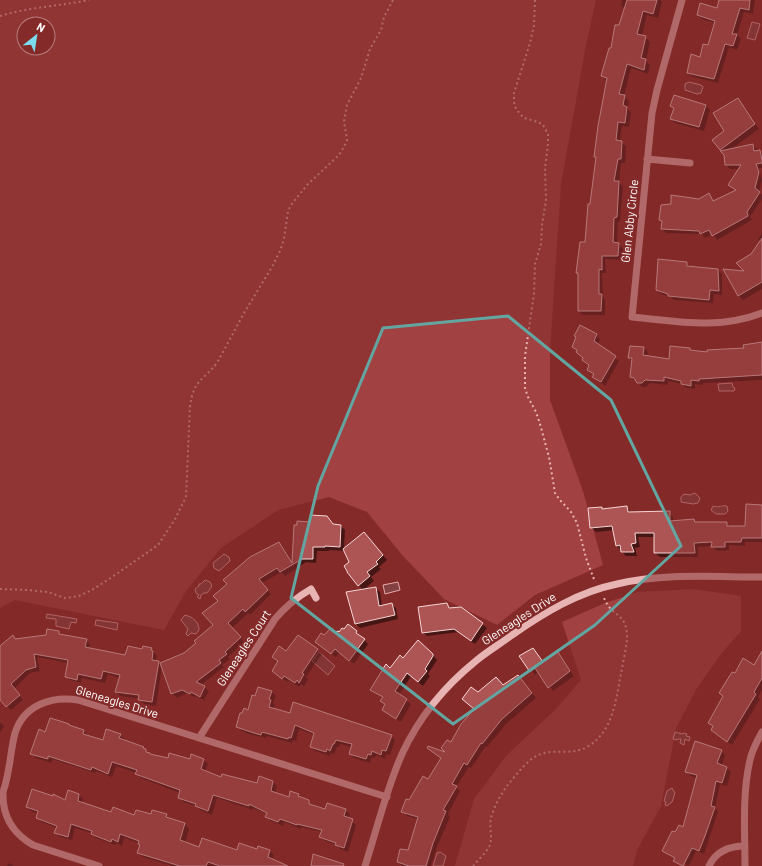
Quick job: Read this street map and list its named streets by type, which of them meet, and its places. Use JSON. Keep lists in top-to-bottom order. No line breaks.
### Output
{"streets":{"street":["Glen Abby Circle","Gleneagles Drive","Gleneagles Court"]},"crossings":[["Gleneagles Drive","Gleneagles Court"]],"north":"top right"}
